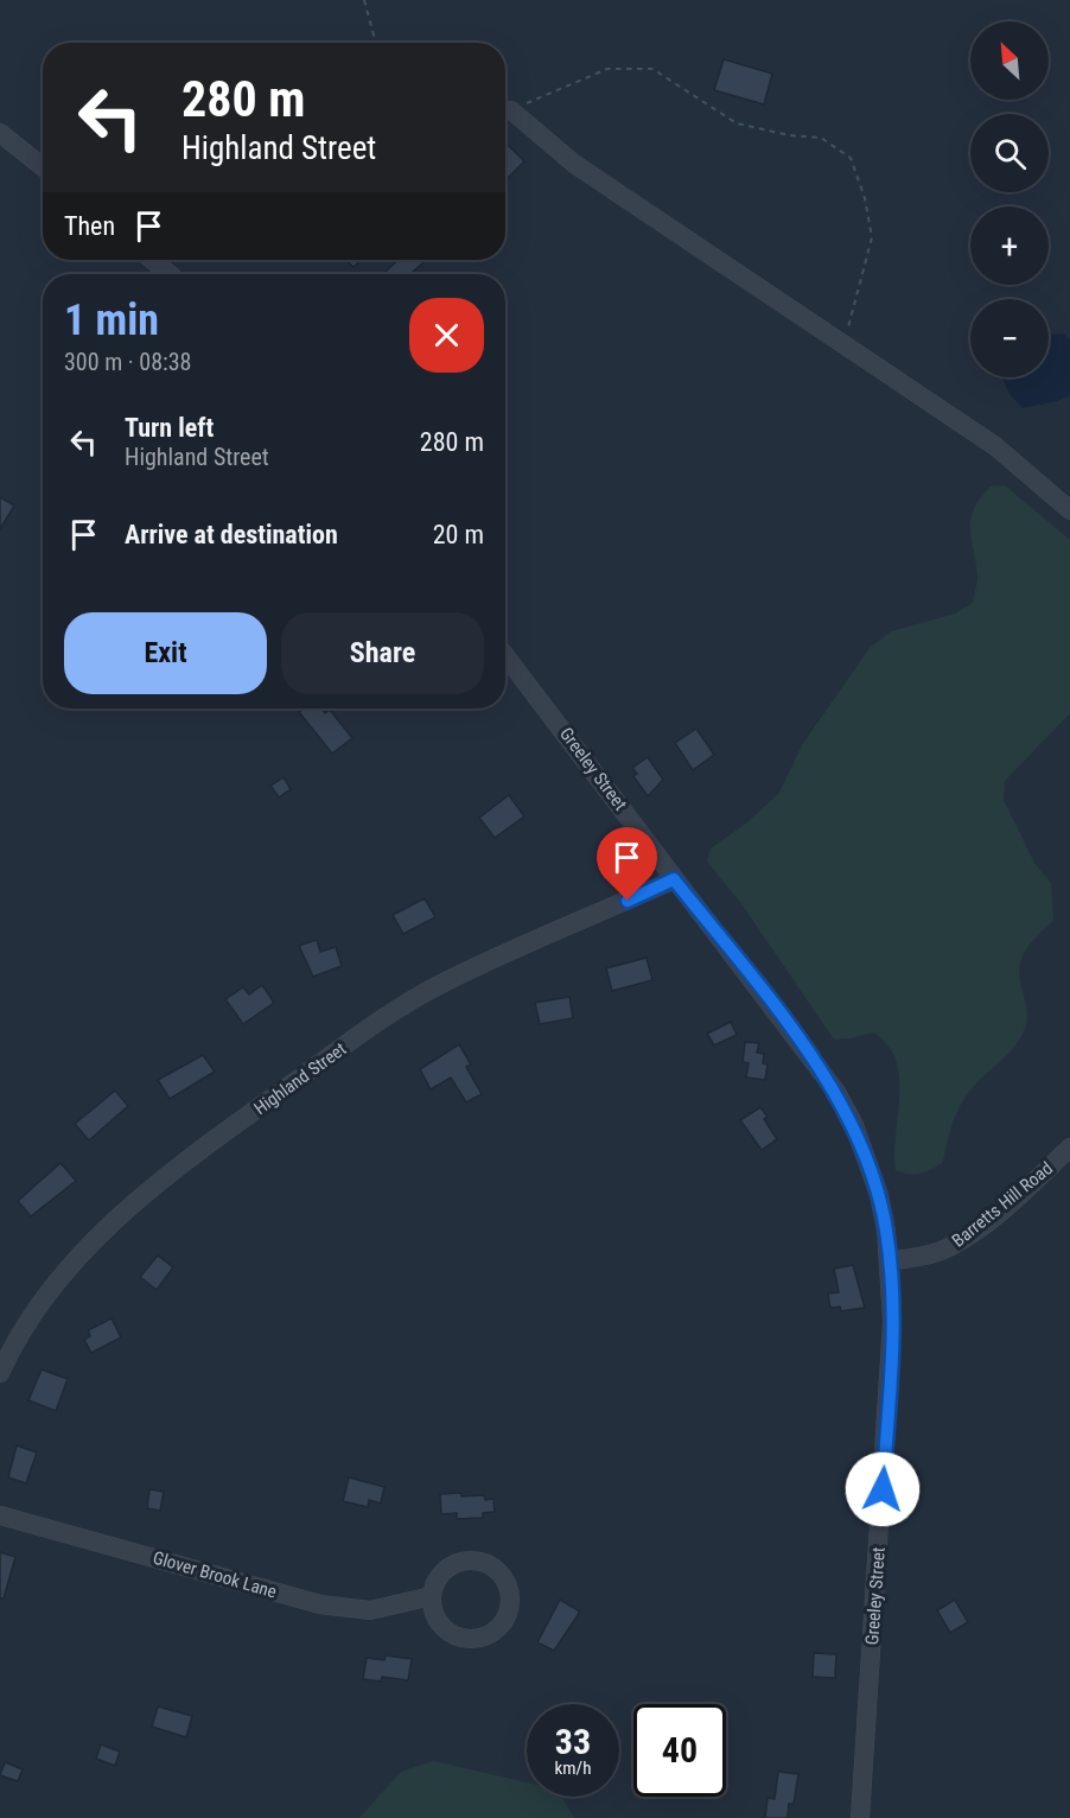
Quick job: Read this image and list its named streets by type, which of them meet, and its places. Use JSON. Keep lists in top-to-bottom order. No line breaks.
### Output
{"streets":{"street":["Greeley Street","Highland Street","Barretts Hill Road","Glover Brook Lane"]},"crossings":[["Greeley Street","Highland Street"],["Greeley Street","Barretts Hill Road"]],"north":"top left","page":{"map_buttons":["+","−"],"turn":["280 m","Highland Street"],"then":"Then","heading":["1 min","300 m · 08:38"],"list":[{"name":"Turn left","note":"Highland Street","value":"280 m"},{"name":"Arrive at destination","value":"20 m"}],"buttons":["Exit","Share"],"speed":"33 km/h","limit":"40"}}
